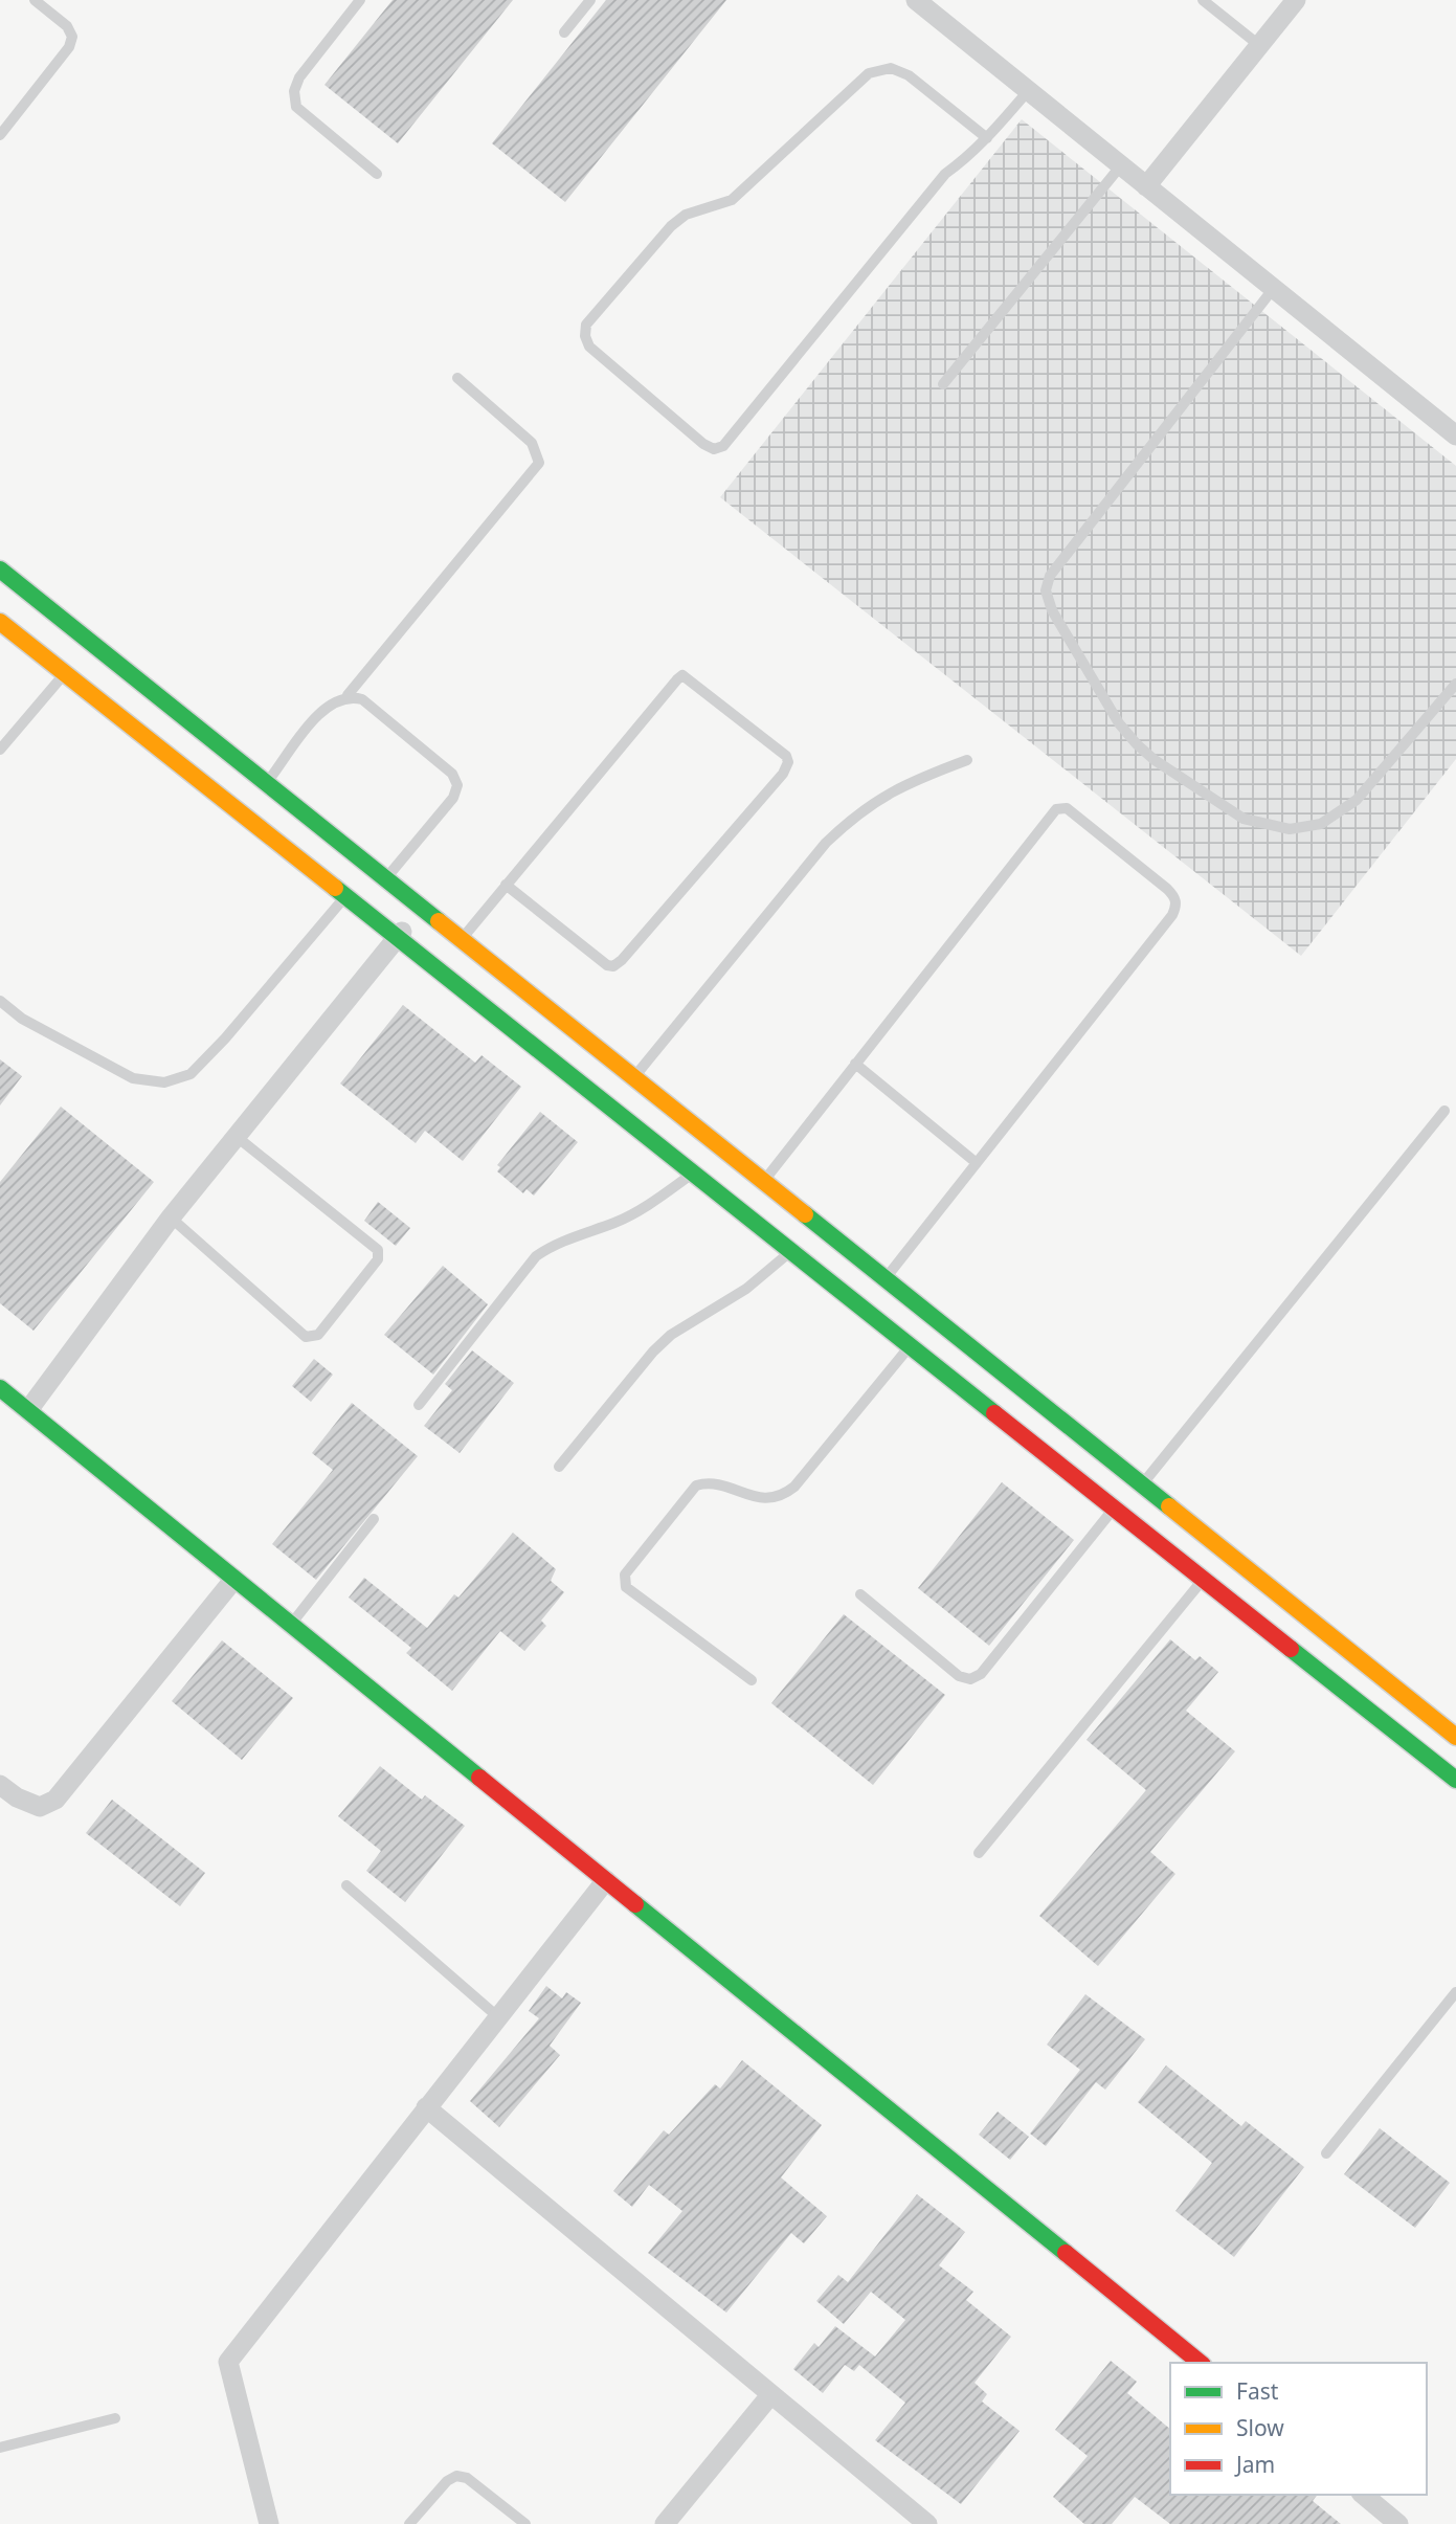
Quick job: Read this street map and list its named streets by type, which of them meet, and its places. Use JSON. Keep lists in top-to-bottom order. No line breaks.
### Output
{"legend":["Fast","Slow","Jam"]}
